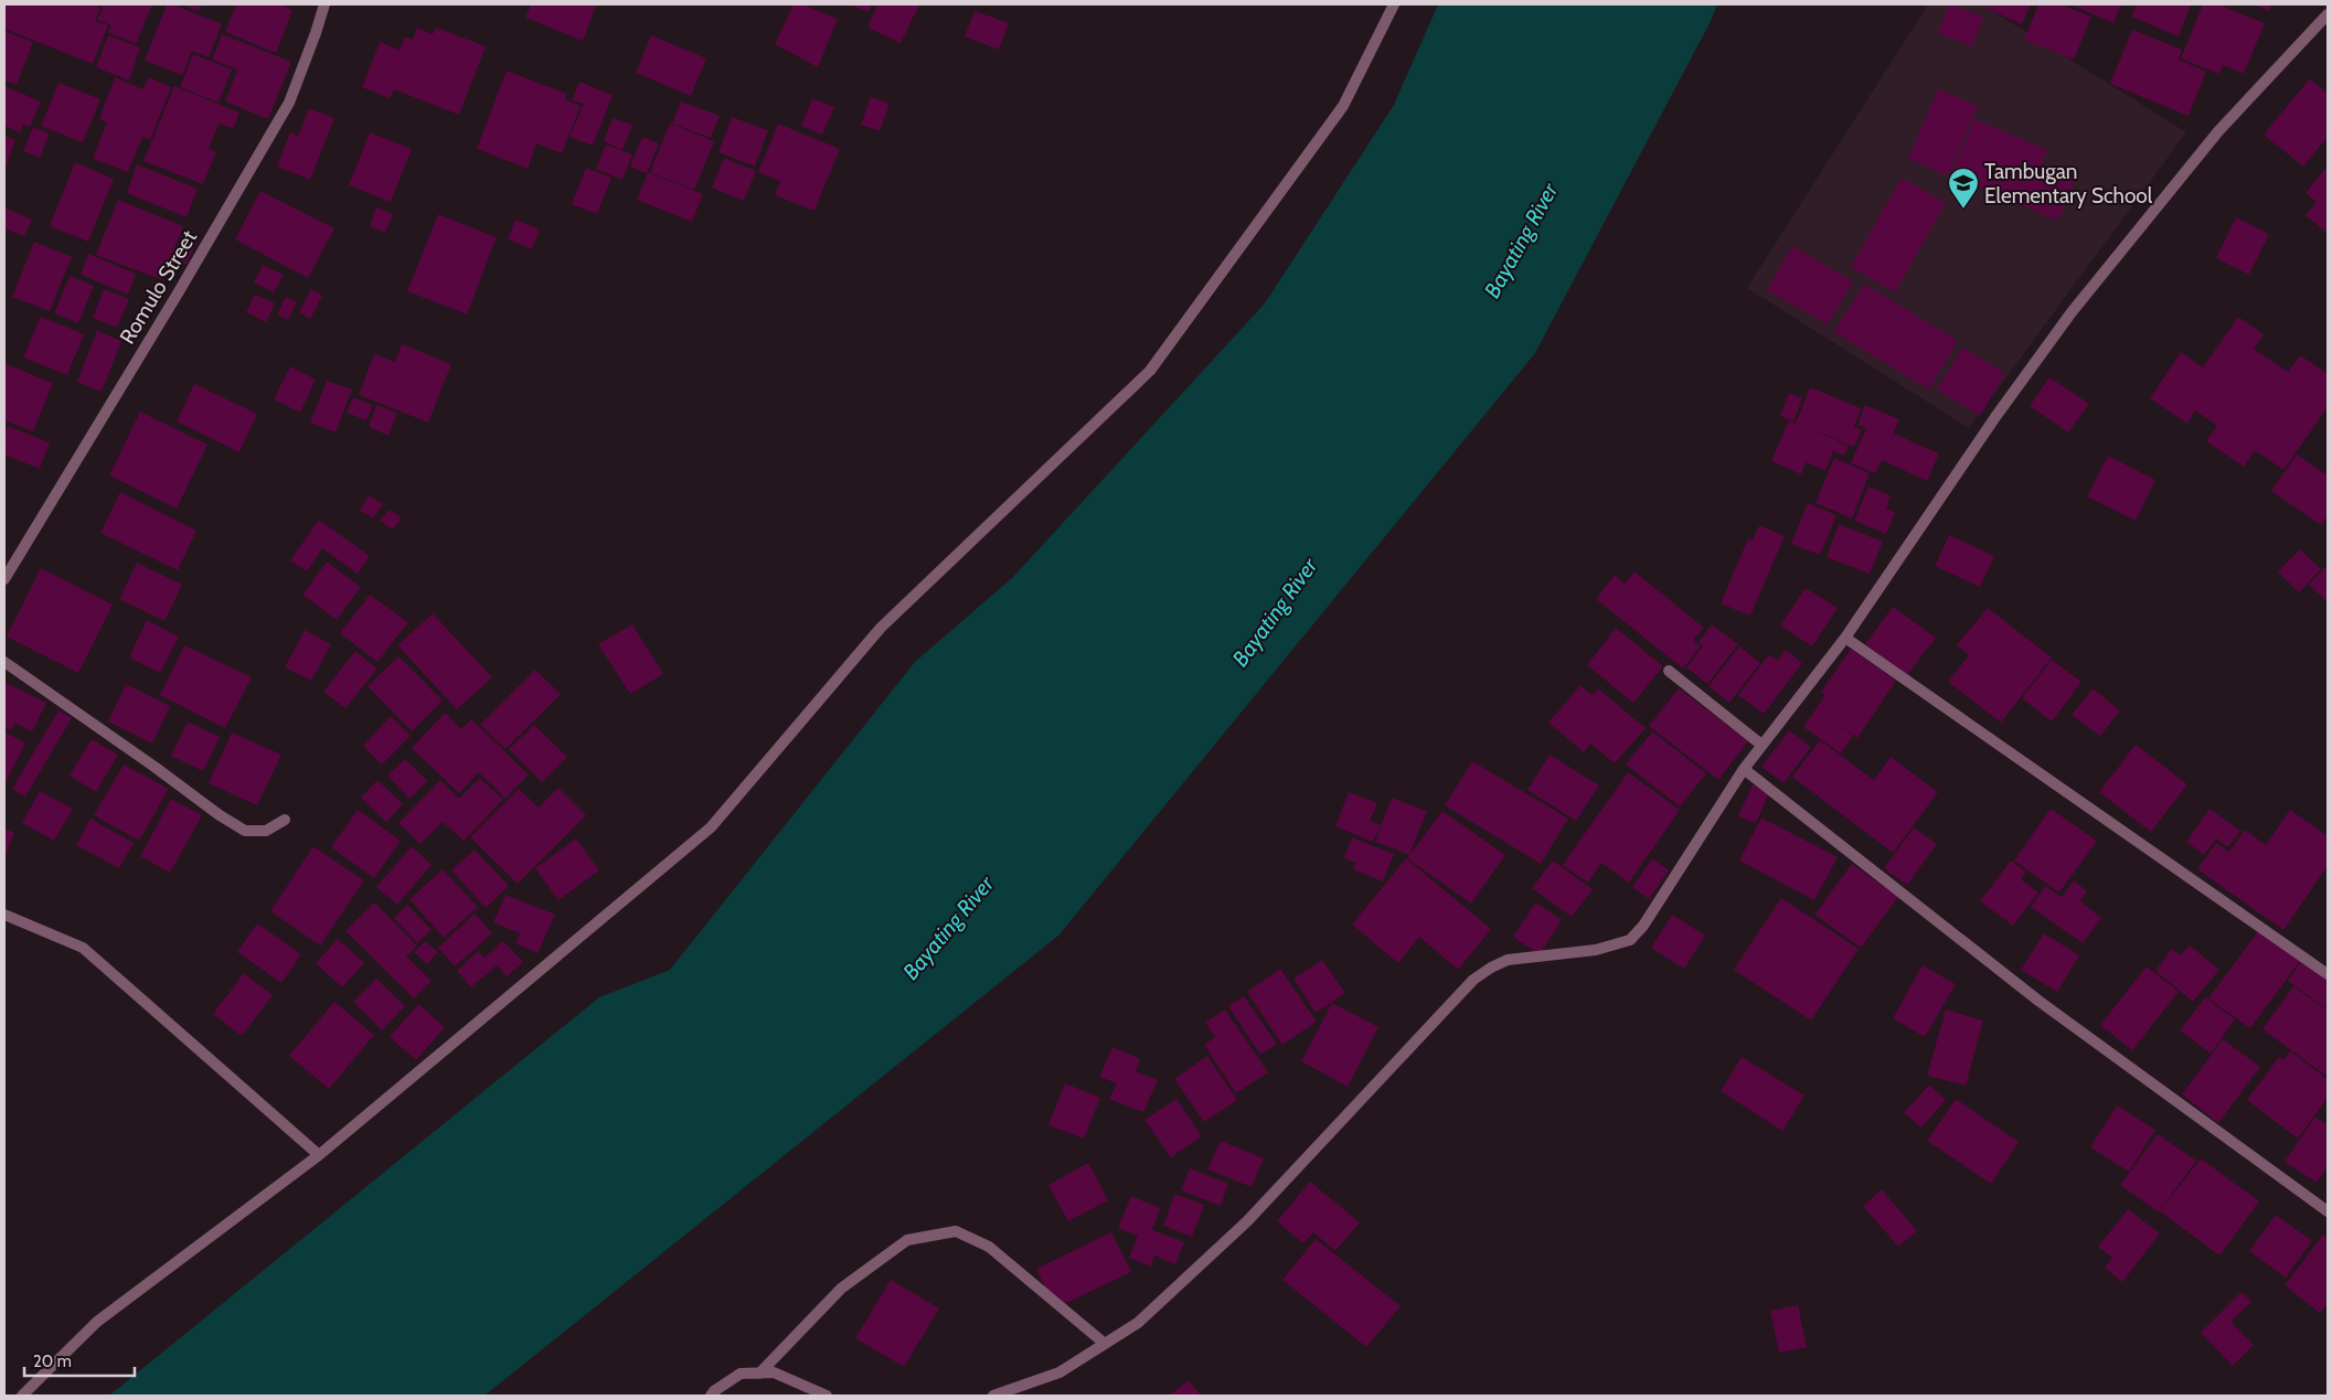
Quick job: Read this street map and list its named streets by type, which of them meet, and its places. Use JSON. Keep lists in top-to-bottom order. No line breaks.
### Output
{"streets":{"street":["Romulo Street"]},"water":["Bayating River"],"places":{"school or university":["Tambugan Elementary School"]},"scale_bar":"20 m"}
